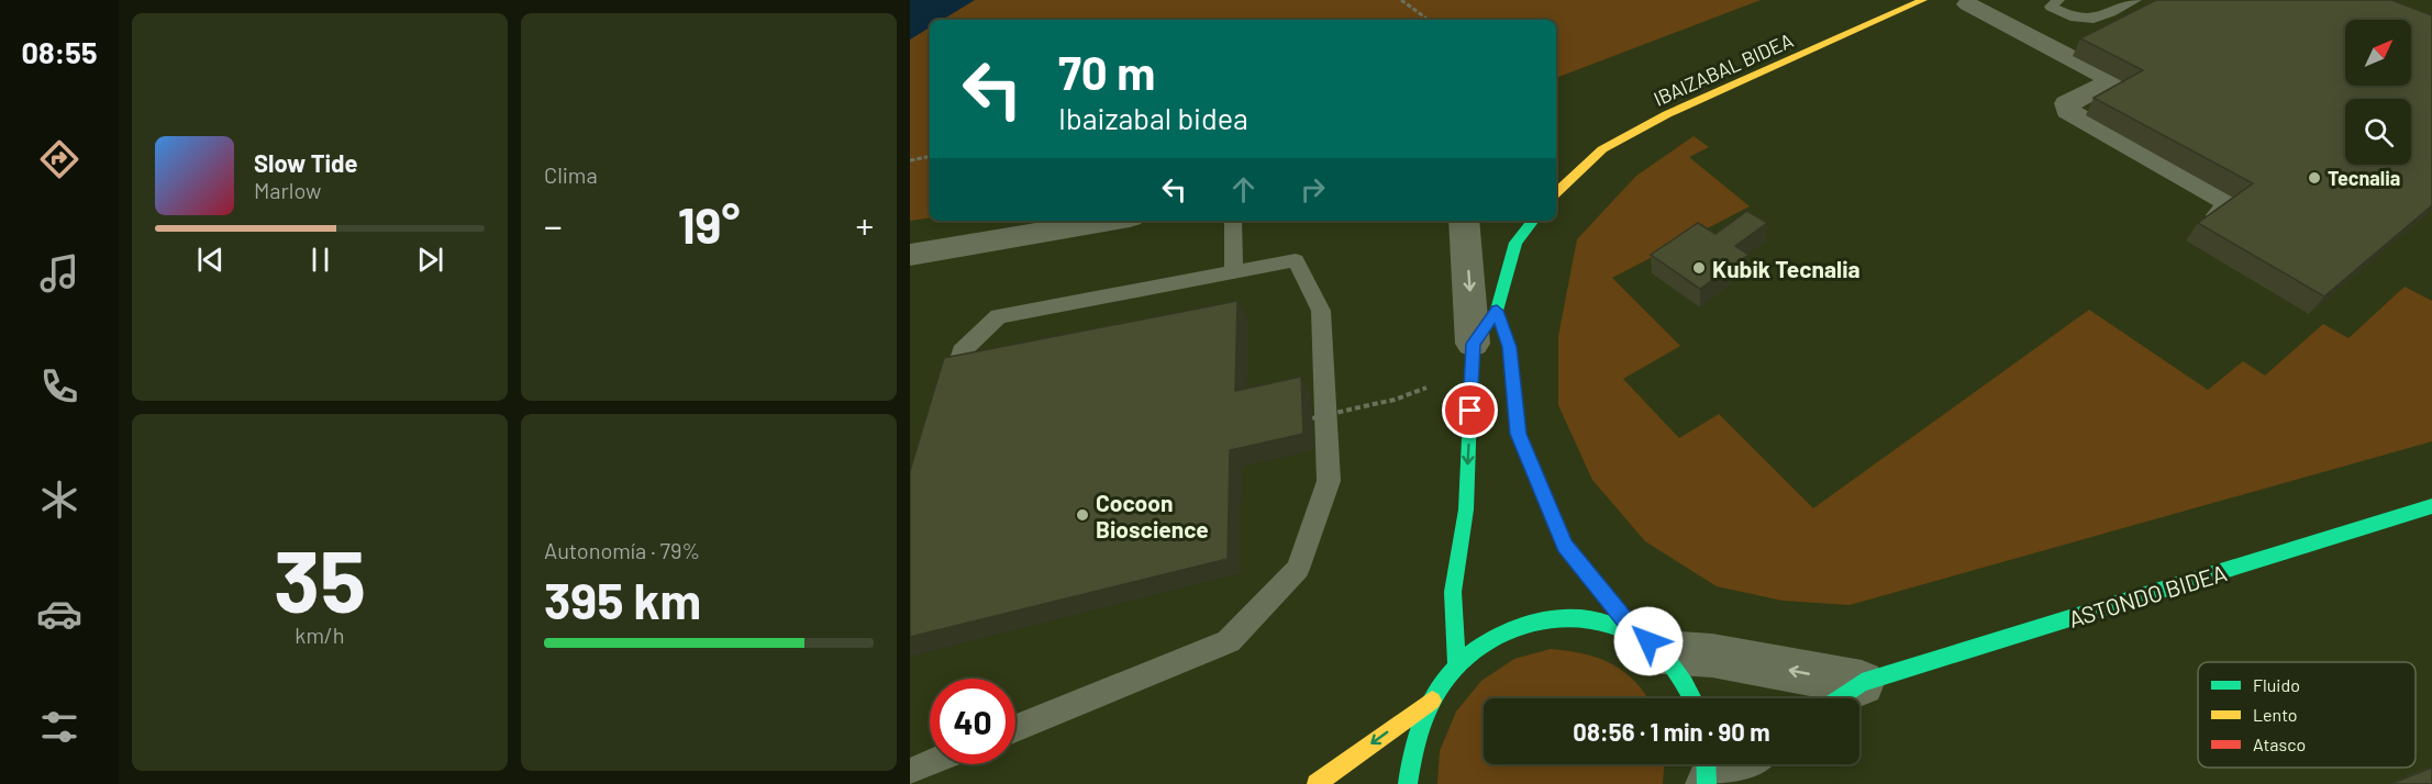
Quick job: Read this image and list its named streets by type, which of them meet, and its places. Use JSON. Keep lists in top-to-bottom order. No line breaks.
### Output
{"streets":{"street":["IBAIZABAL BIDEA","ASTONDO BIDEA"]},"places":["Tecnalia","Kubik Tecnalia","Cocoon Bioscience"],"legend":["Fluido","Lento","Atasco"],"north":"top right","page":{"tabs":"08:55","tile":["Clima",["35","km/h"],["Autonomía · 79%","395 km"]],"turn":["70 m","Ibaizabal bidea"],"song":["Slow Tide","Marlow"],"heat":["−","19°","+"],"limit":"40","trip":"08:56 · 1 min · 90 m"}}
